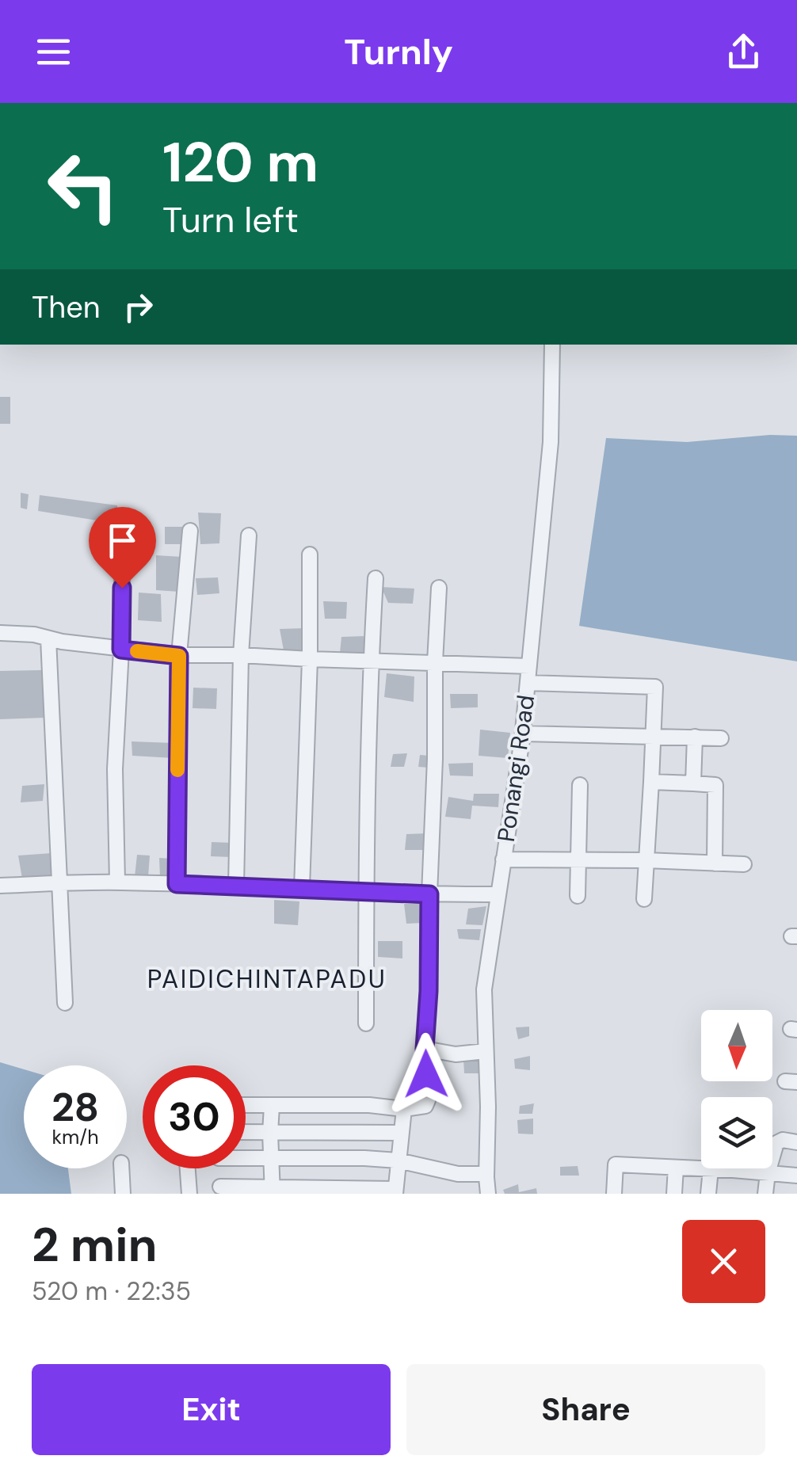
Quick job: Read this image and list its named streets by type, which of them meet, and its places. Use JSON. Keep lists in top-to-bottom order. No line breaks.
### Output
{"streets":{"street":["Ponangi Road"]},"districts":["PAIDICHINTAPADU"],"north":"bottom","page":{"header":"Turnly","turn":["120 m","Turn left"],"then":"Then","speed":"28 km/h","limit":"30","heading":["2 min","520 m · 22:35"],"buttons":["Exit","Share"]}}
